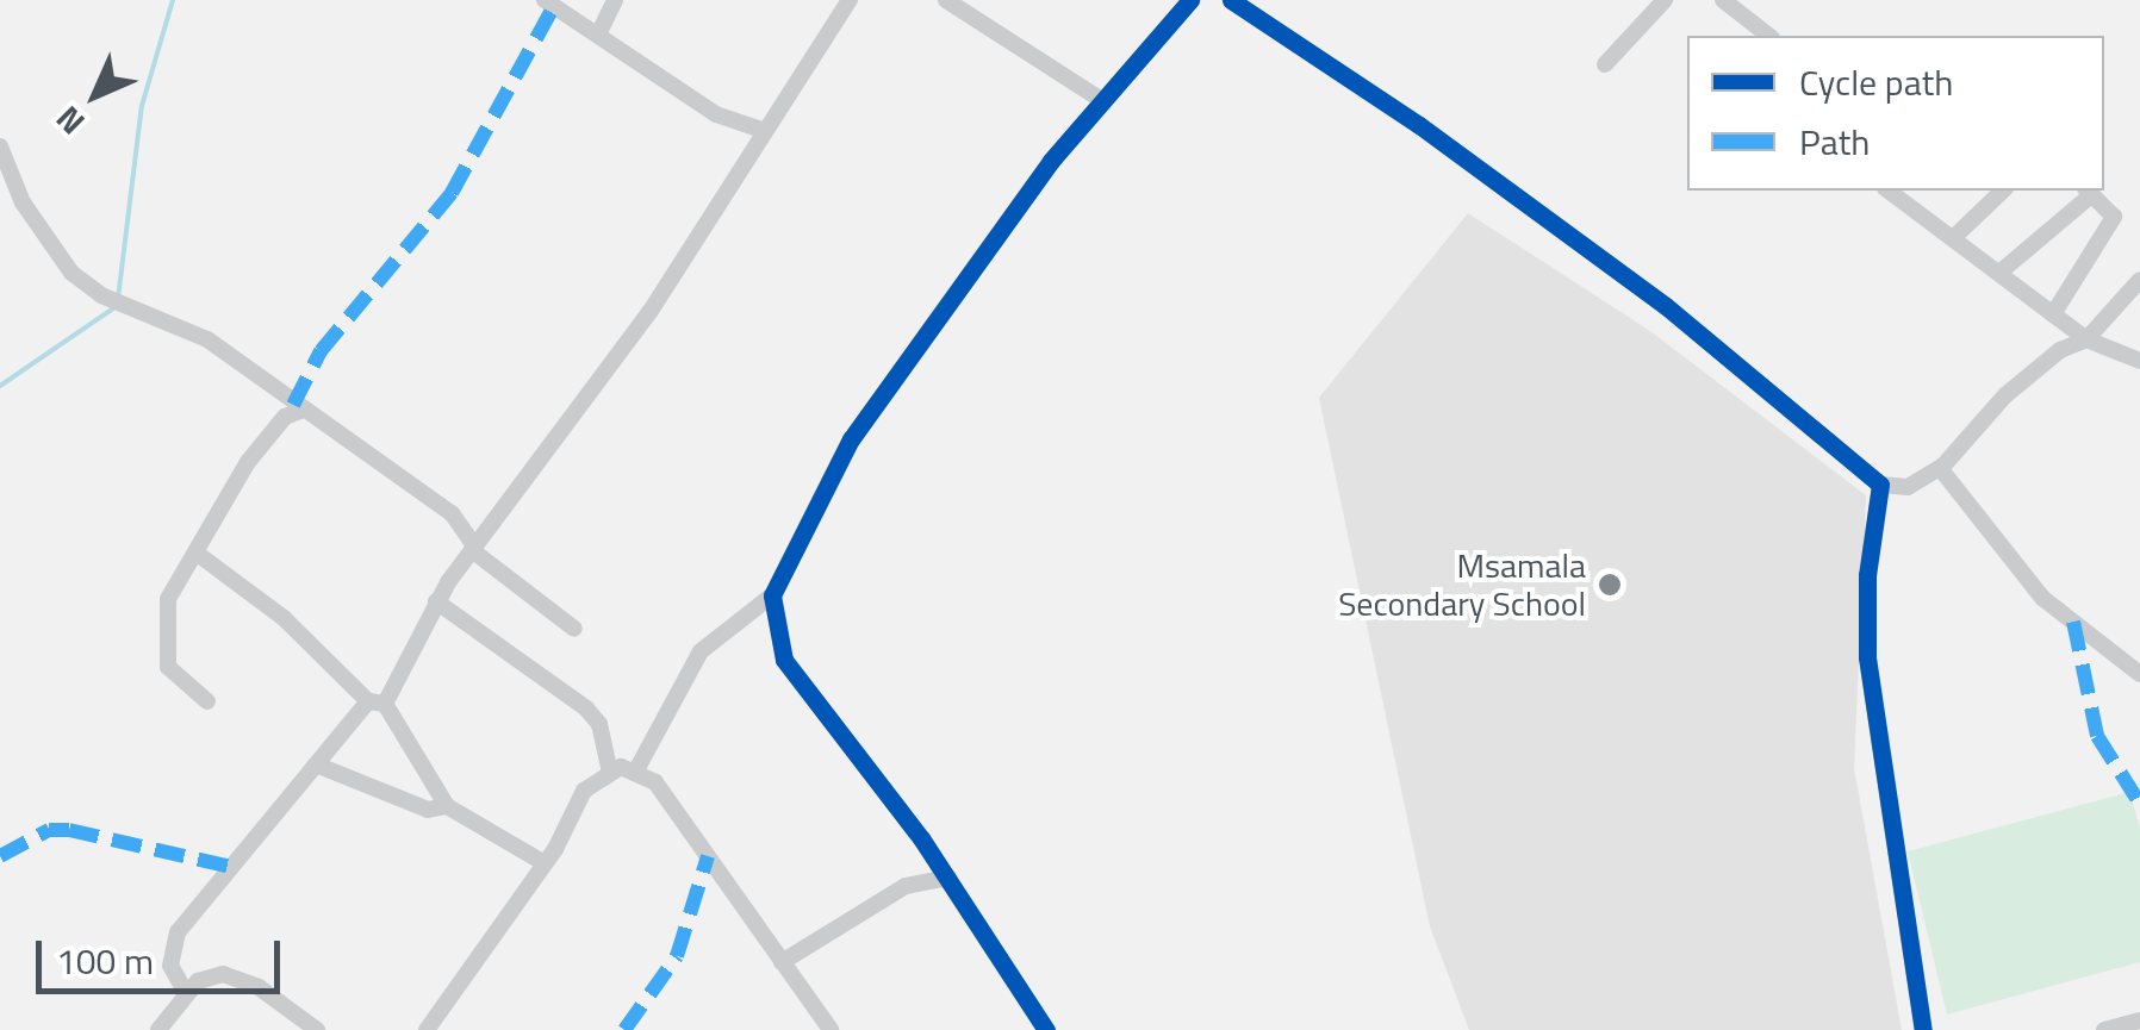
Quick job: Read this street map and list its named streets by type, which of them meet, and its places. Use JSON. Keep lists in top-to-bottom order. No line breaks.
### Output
{"places":["Msamala Secondary School"],"legend":["Cycle path","Path"],"scale_bar":"100 m","north":"bottom left"}
